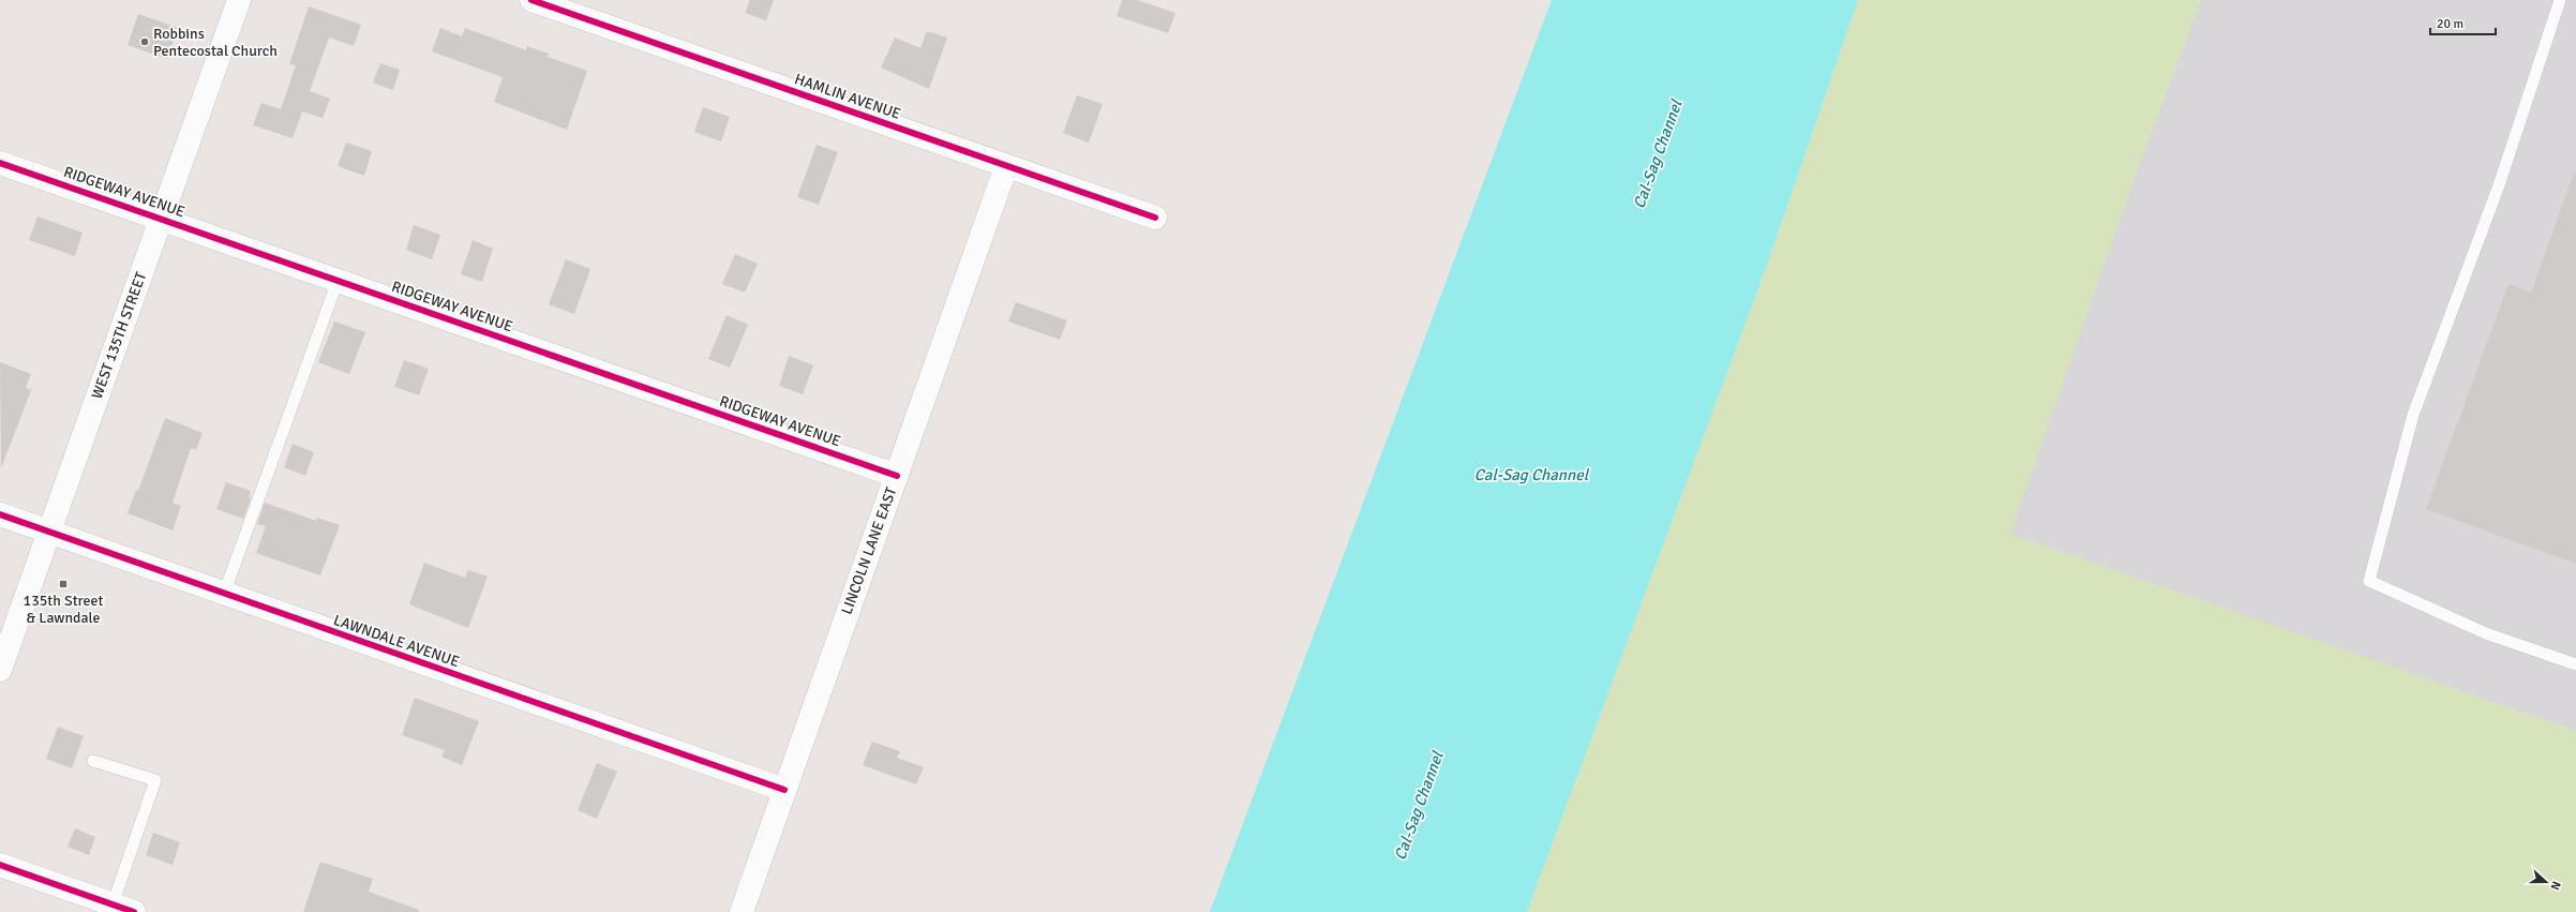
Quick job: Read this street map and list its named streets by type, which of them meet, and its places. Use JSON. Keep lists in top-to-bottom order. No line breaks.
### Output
{"streets":{"street":["HAMLIN AVENUE","RIDGEWAY AVENUE","WEST 135TH STREET","LINCOLN LANE EAST","LAWNDALE AVENUE"]},"crossings":[["HAMLIN AVENUE","LINCOLN LANE EAST"],["RIDGEWAY AVENUE","WEST 135TH STREET"],["RIDGEWAY AVENUE","LINCOLN LANE EAST"],["WEST 135TH STREET","LAWNDALE AVENUE"],["LINCOLN LANE EAST","LAWNDALE AVENUE"]],"water":["Cal-Sag Channel"],"places":{"other":["Robbins Pentecostal Church"],"transit":["135th Street & Lawndale"]},"scale_bar":"20 m","north":"right"}
